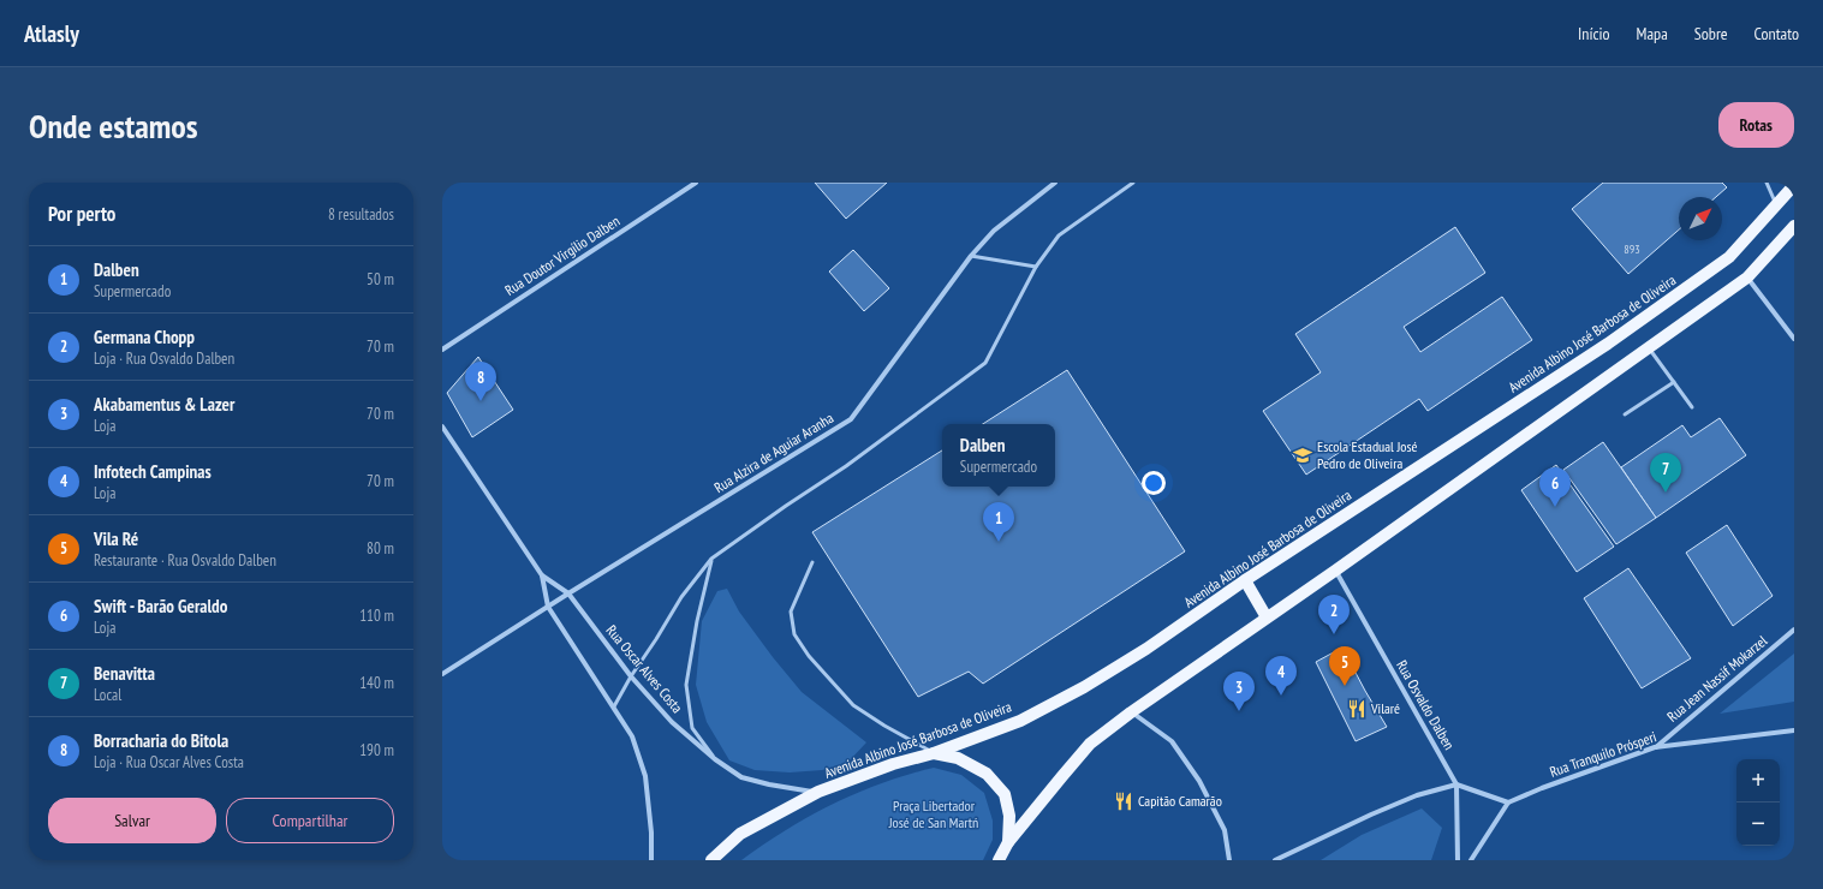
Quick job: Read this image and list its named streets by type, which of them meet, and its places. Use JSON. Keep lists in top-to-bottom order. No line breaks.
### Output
{"streets":{"main road":["Avenida Albino José Barbosa de Oliveira"],"street":["Rua Doutor Virgílio Dalben","Rua Alzira de Aguiar Aranha","Rua Oscar Alves Costa","Rua Jean Nassif Mokarzel","Rua Osvaldo Dalben","Rua Tranquilo Prósperi"]},"crossings":[["Avenida Albino José Barbosa de Oliveira","Rua Oscar Alves Costa"],["Rua Alzira de Aguiar Aranha","Rua Oscar Alves Costa"],["Rua Jean Nassif Mokarzel","Rua Tranquilo Prósperi"]],"parks":["Praça Libertador José de San Martń"],"places":{"school or university":["Escola Estadual José Pedro de Oliveira"],"restaurant":["Vilaré","Capitão Camarão"]},"house_numbers":["893"],"north":"top right","page":{"header":"Atlasly","nav":["Início","Mapa","Sobre","Contato"],"buttons":["Rotas",["Salvar","Compartilhar"]],"title":"Onde estamos","heading":["Por perto","8 resultados"],"list":[{"mark":"1","name":"Dalben","note":"Supermercado","value":"50 m"},{"mark":"2","name":"Germana Chopp","note":"Loja · Rua Osvaldo Dalben","value":"70 m"},{"mark":"3","name":"Akabamentus & Lazer","note":"Loja","value":"70 m"},{"mark":"4","name":"Infotech Campinas","note":"Loja","value":"70 m"},{"mark":"5","name":"Vila Ré","note":"Restaurante · Rua Osvaldo Dalben","value":"80 m"},{"mark":"6","name":"Swift - Barão Geraldo","note":"Loja","value":"110 m"},{"mark":"7","name":"Benavitta","note":"Local","value":"140 m"},{"mark":"8","name":"Borracharia do Bitola","note":"Loja · Rua Oscar Alves Costa","value":"190 m"}],"pins":["8","7","6","1","2","5","4","3"],"popup":["Dalben","Supermercado"],"map_buttons":["+","−"]}}
